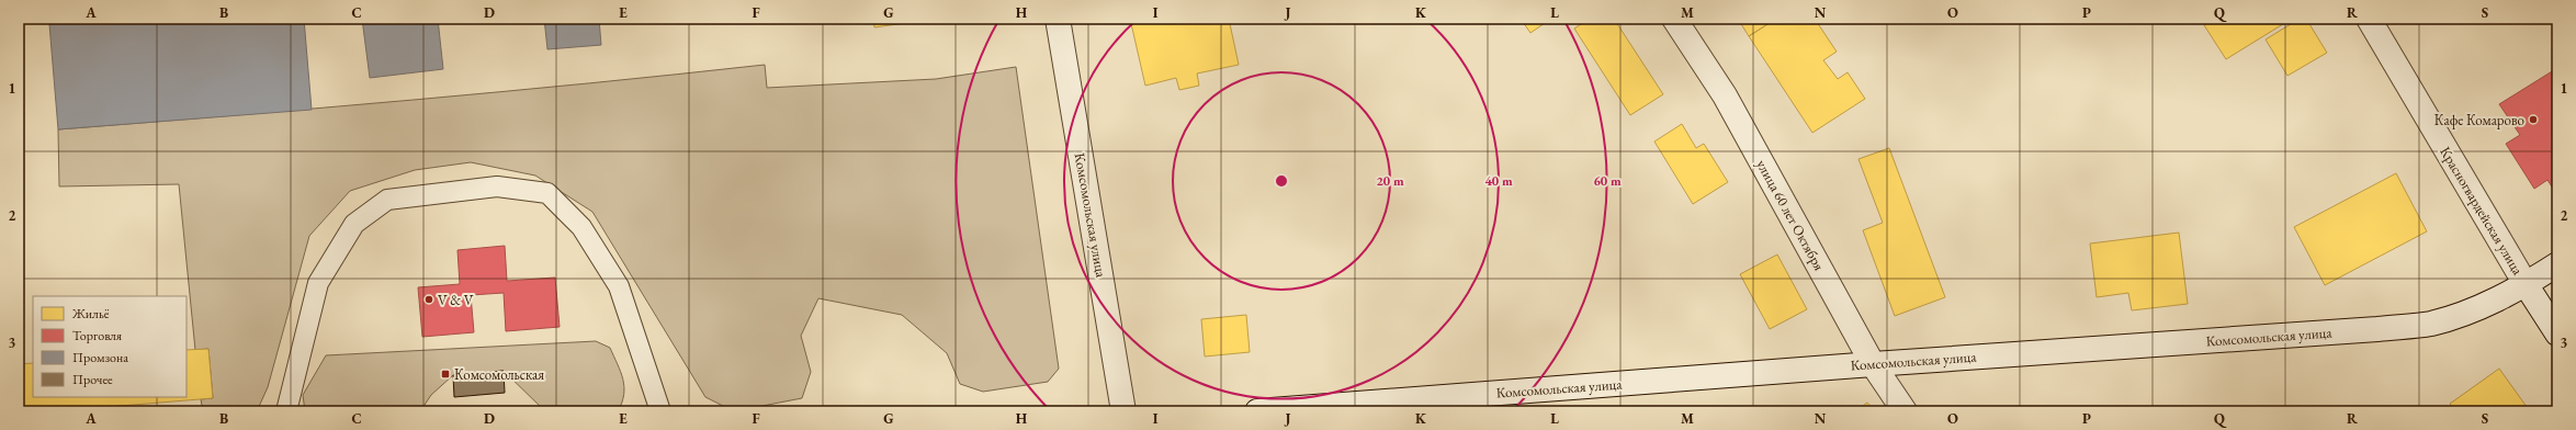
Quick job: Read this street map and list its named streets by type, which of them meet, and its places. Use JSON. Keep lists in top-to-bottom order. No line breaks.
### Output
{"streets":{"main road":["Красногвардейская улица","Комсомольская улица","улица 60 лет Октября"]},"crossings":[["Красногвардейская улица","Комсомольская улица"],["Комсомольская улица","улица 60 лет Октября"]],"places":{"other":["Кафе Комарово","V & V"],"transit":["Комсомольская"]},"legend":["Жильё","Торговля","Промзона","Прочее"],"grid":{"columns":["A","B","C","D","E","F","G","H","I","J","K","L","M","N","O","P","Q","R","S"],"rows":["1","2","3"]},"rings":["20 m","40 m","60 m"]}
